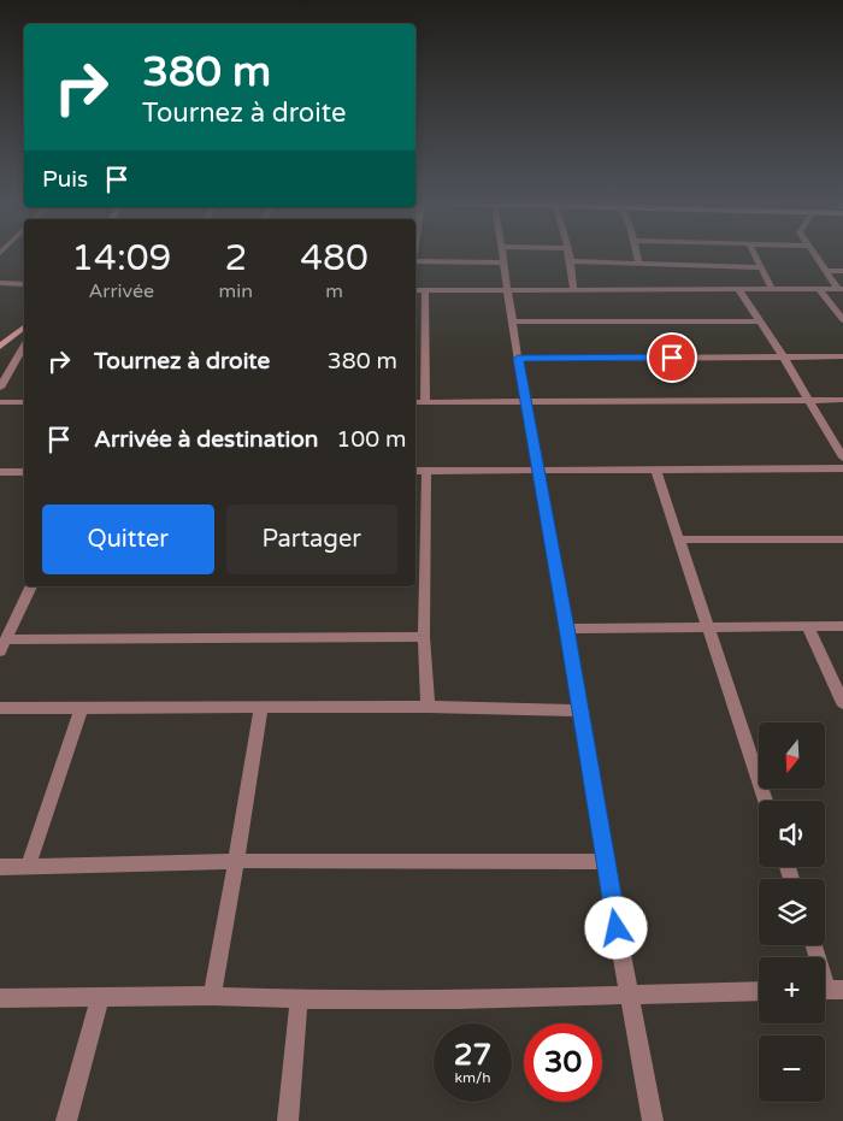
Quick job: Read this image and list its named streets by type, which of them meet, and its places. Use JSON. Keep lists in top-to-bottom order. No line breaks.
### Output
{"north":"bottom","page":{"turn":["380 m","Tournez à droite"],"then":"Puis","eta":["14:09","Arrivée","2","min","480","m"],"list":[{"name":"Tournez à droite","value":"380 m"},{"name":"Arrivée à destination","value":"100 m"}],"buttons":["Quitter","Partager"],"map_buttons":["+","−"],"speed":"27 km/h","limit":"30"}}
